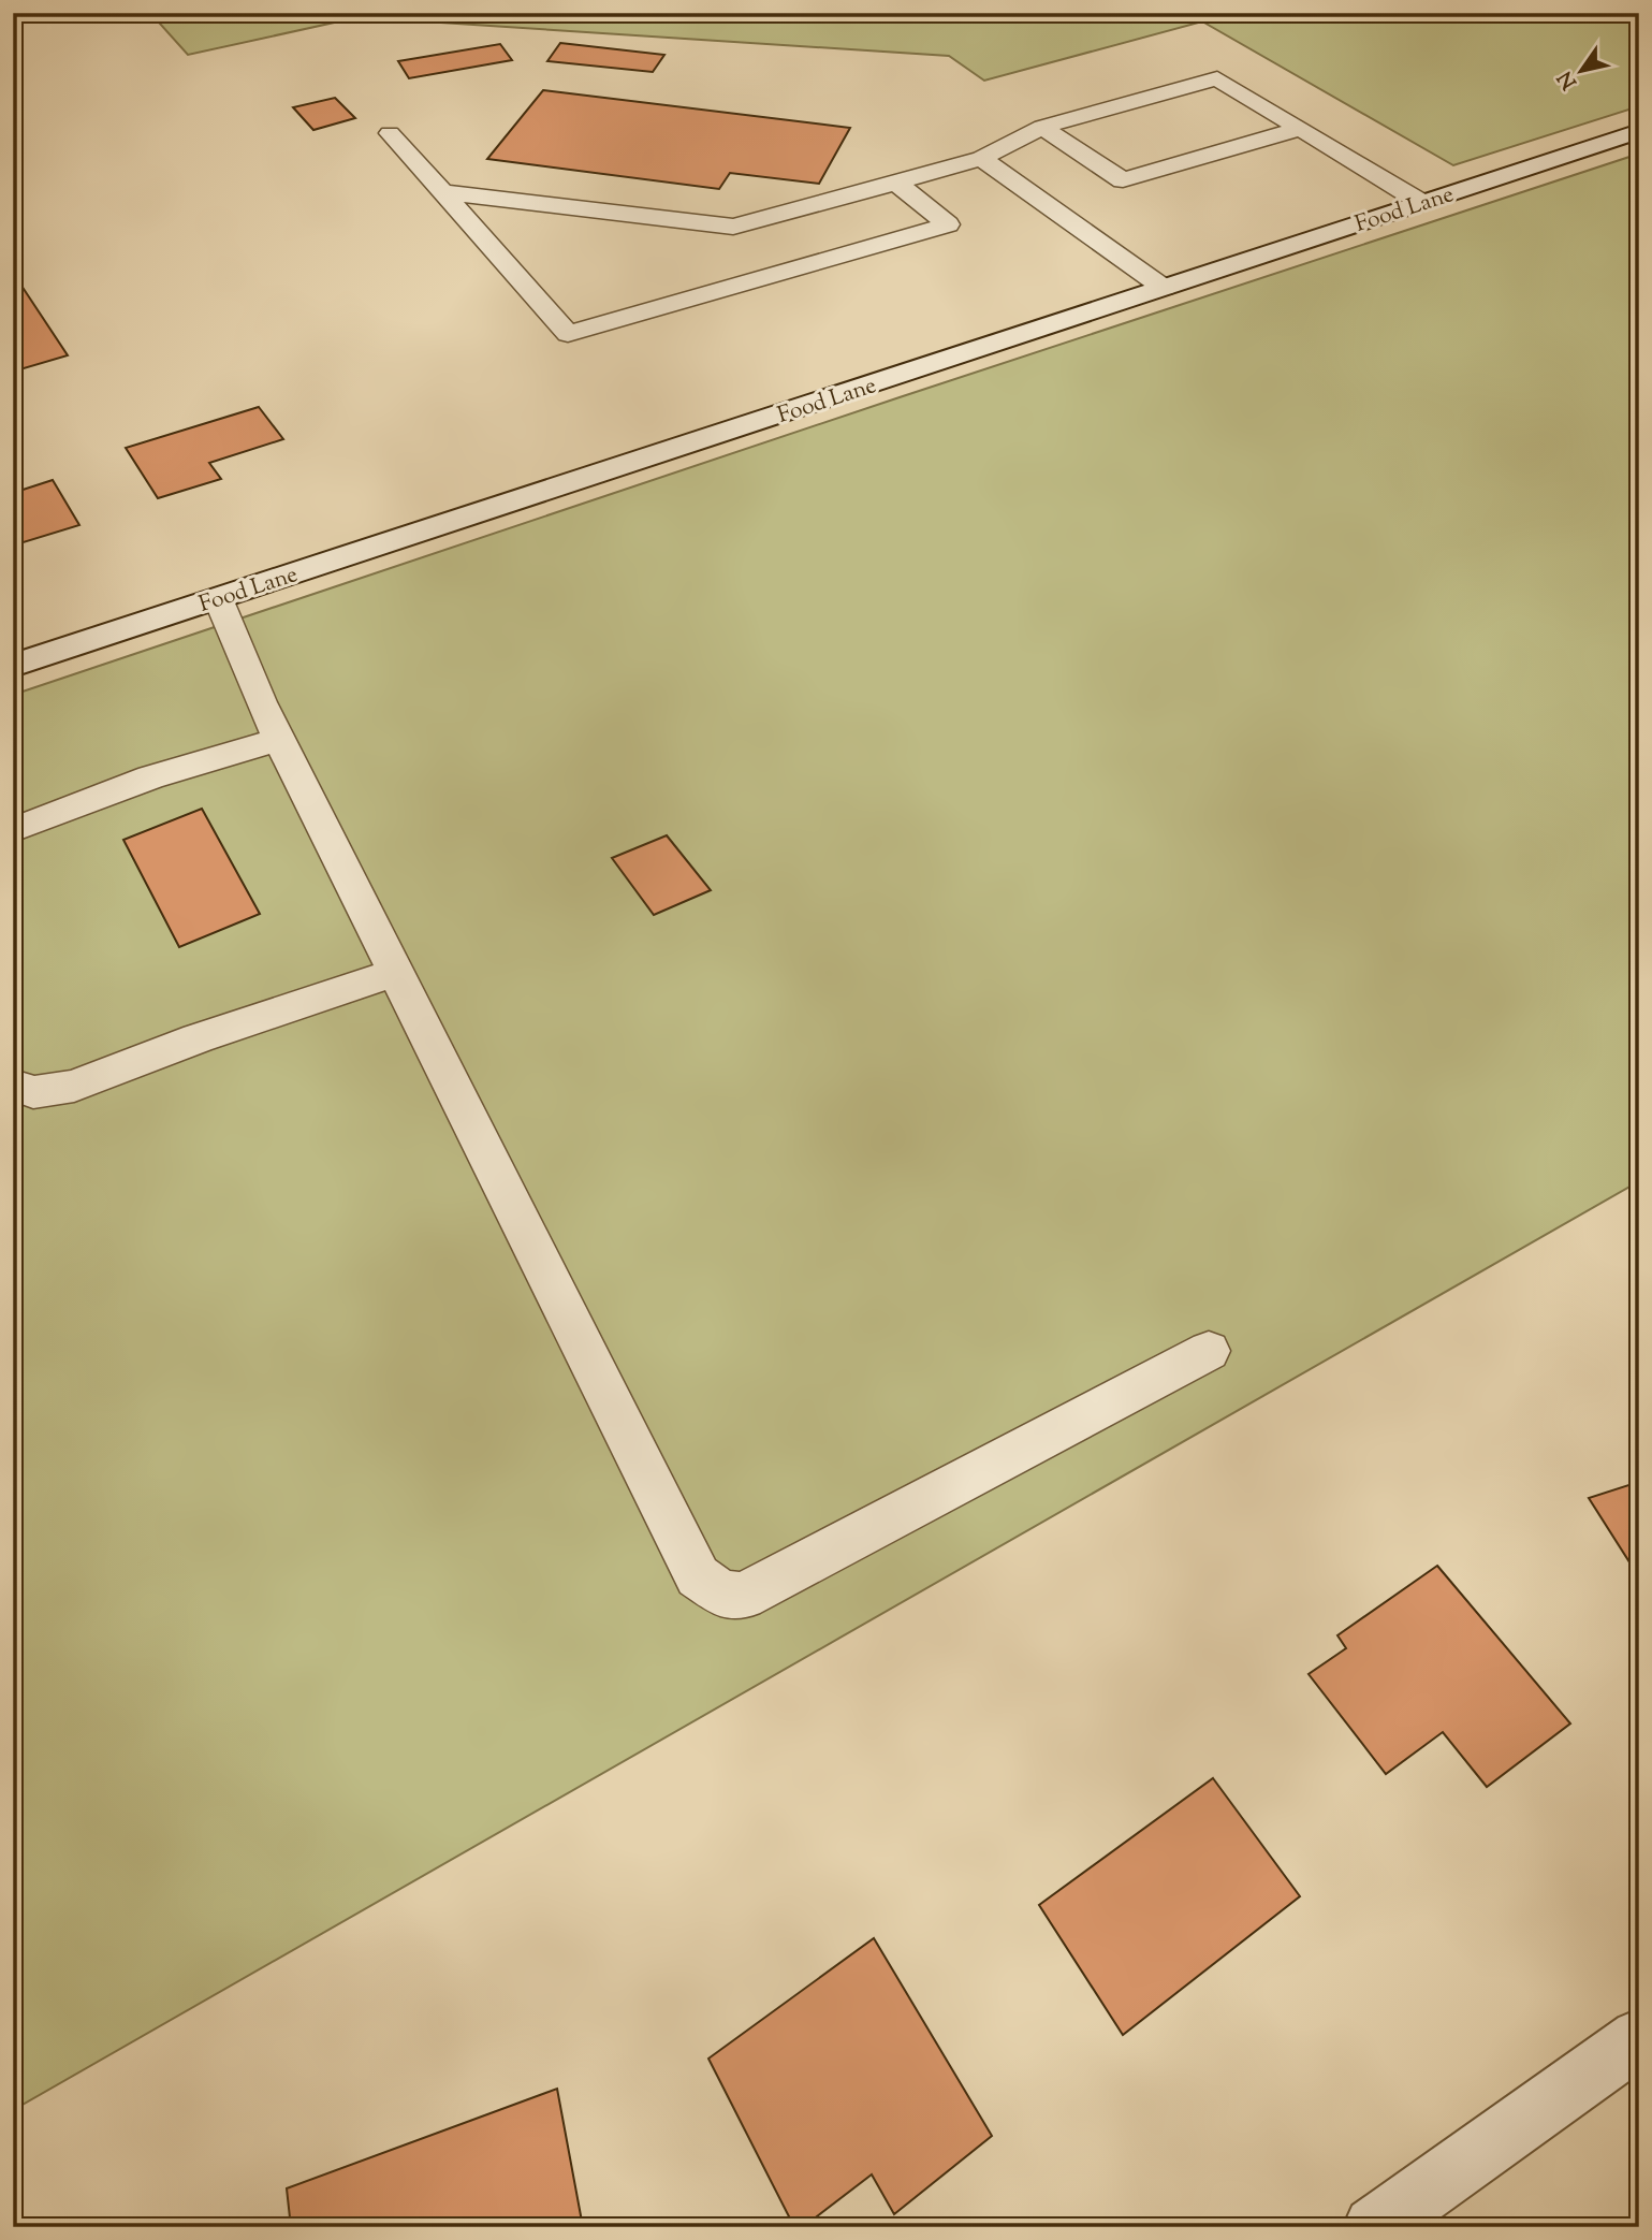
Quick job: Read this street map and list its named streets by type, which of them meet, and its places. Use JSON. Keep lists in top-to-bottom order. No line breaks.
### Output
{"streets":{"street":["Food Lane"]},"north":"bottom left"}
